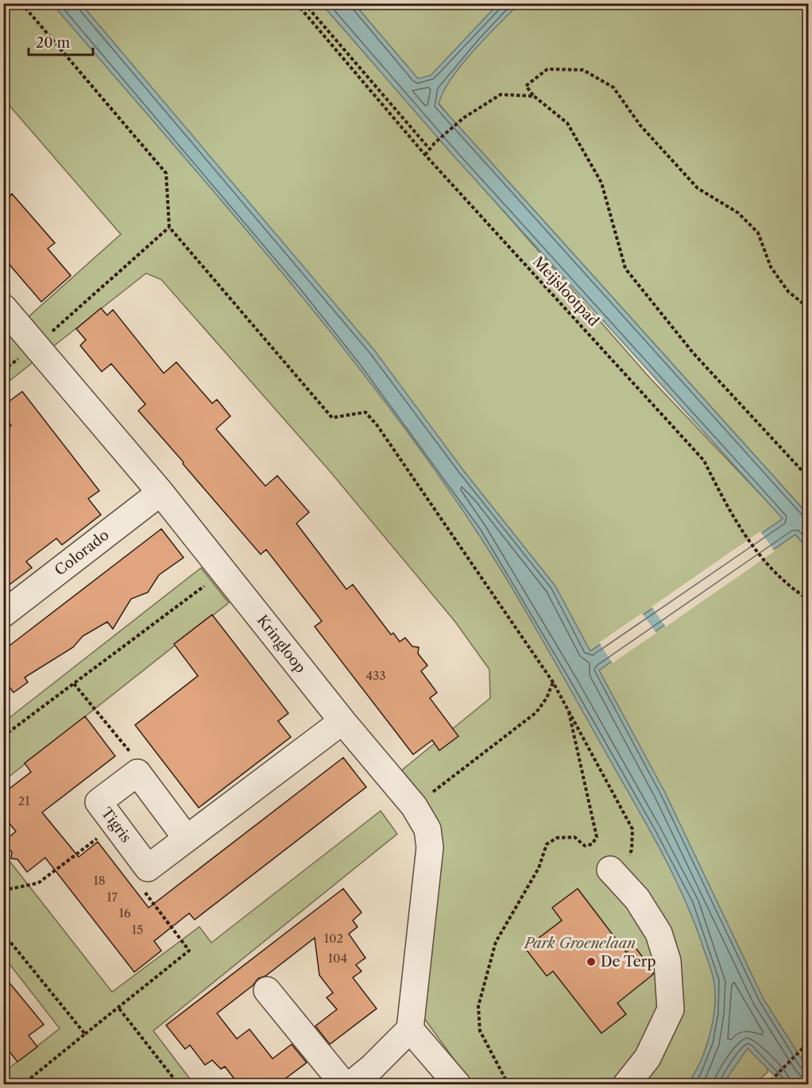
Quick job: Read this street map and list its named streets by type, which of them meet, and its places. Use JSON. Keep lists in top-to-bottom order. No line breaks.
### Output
{"streets":{"street":["Colorado","Kringloop","Tigris"],"path":["Meijslootpad"]},"crossings":[["Colorado","Kringloop"],["Kringloop","Tigris"]],"parks":["Park Groenelaan"],"places":["De Terp"],"house_numbers":["433","21","18","17","16","15","102","104"],"scale_bar":"20 m"}
